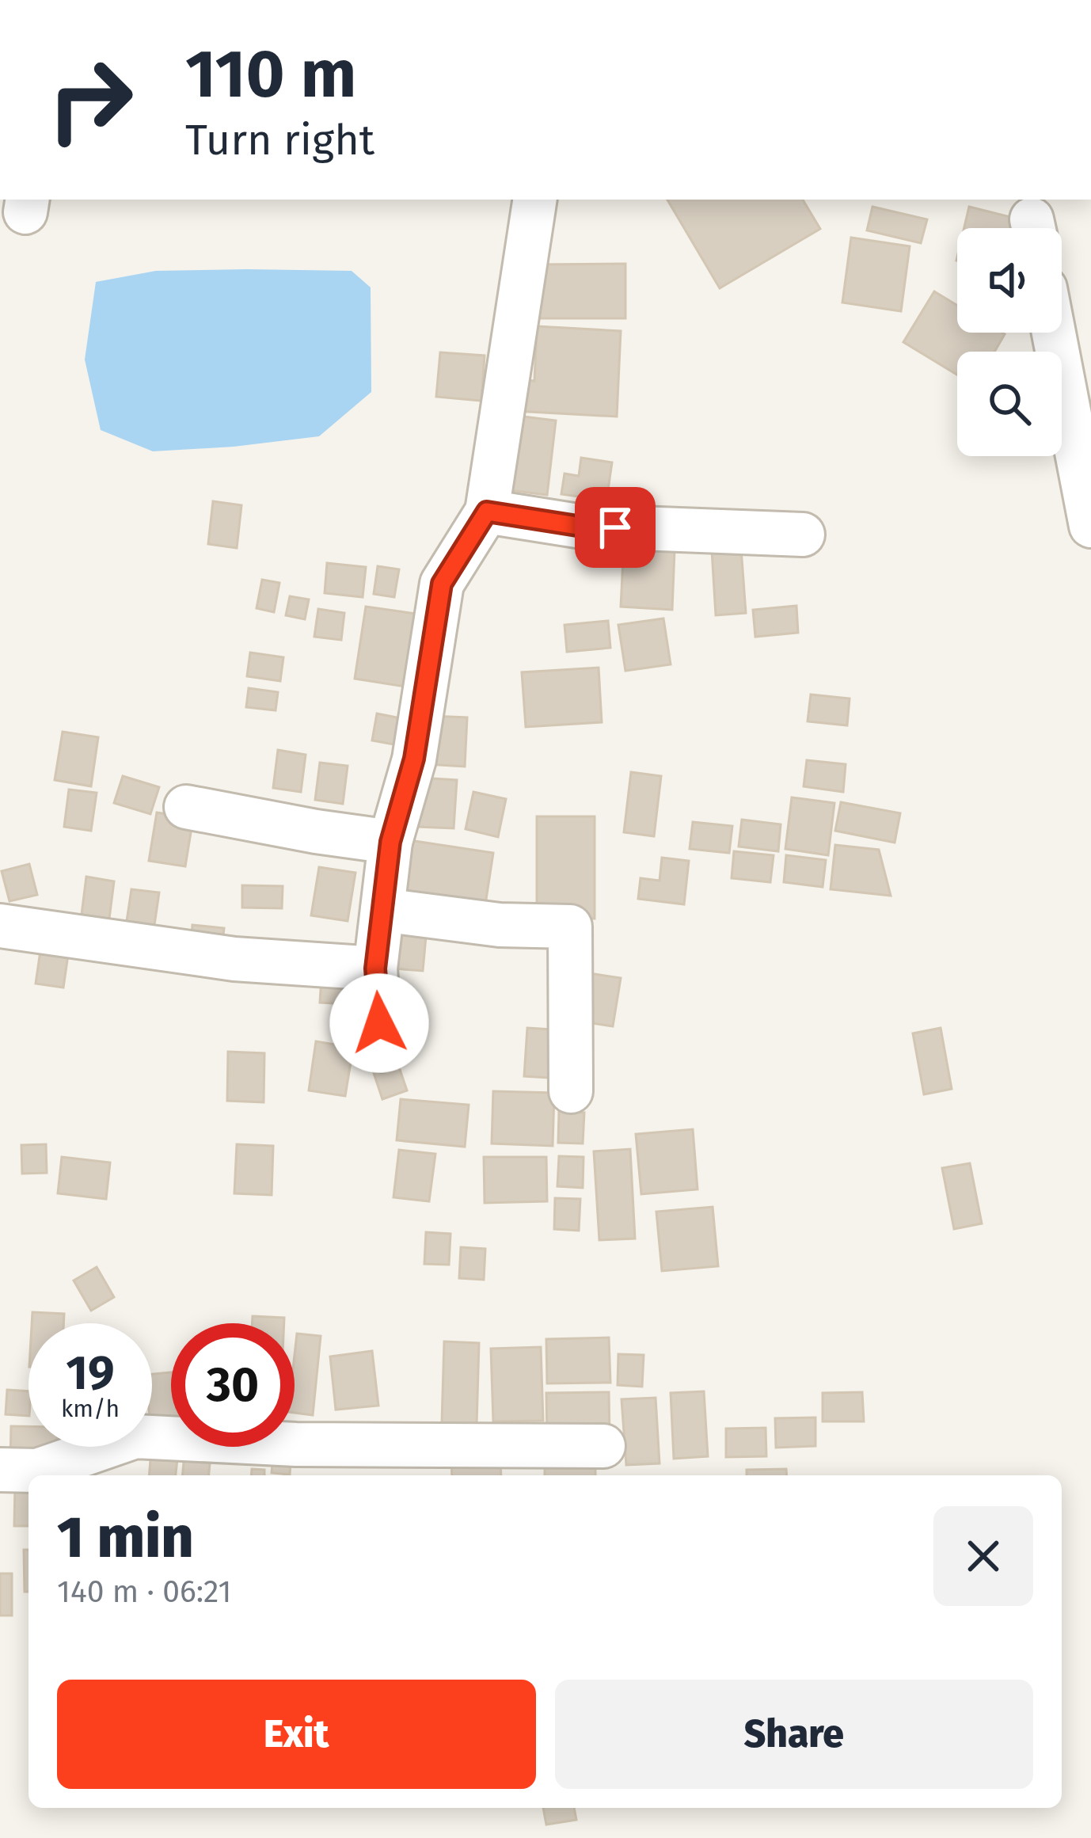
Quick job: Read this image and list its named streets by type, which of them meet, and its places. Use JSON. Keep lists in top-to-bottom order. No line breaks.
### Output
{"page":{"turn":["110 m","Turn right"],"speed":"19 km/h","limit":"30","heading":["1 min","140 m · 06:21"],"buttons":["Exit","Share"]}}
